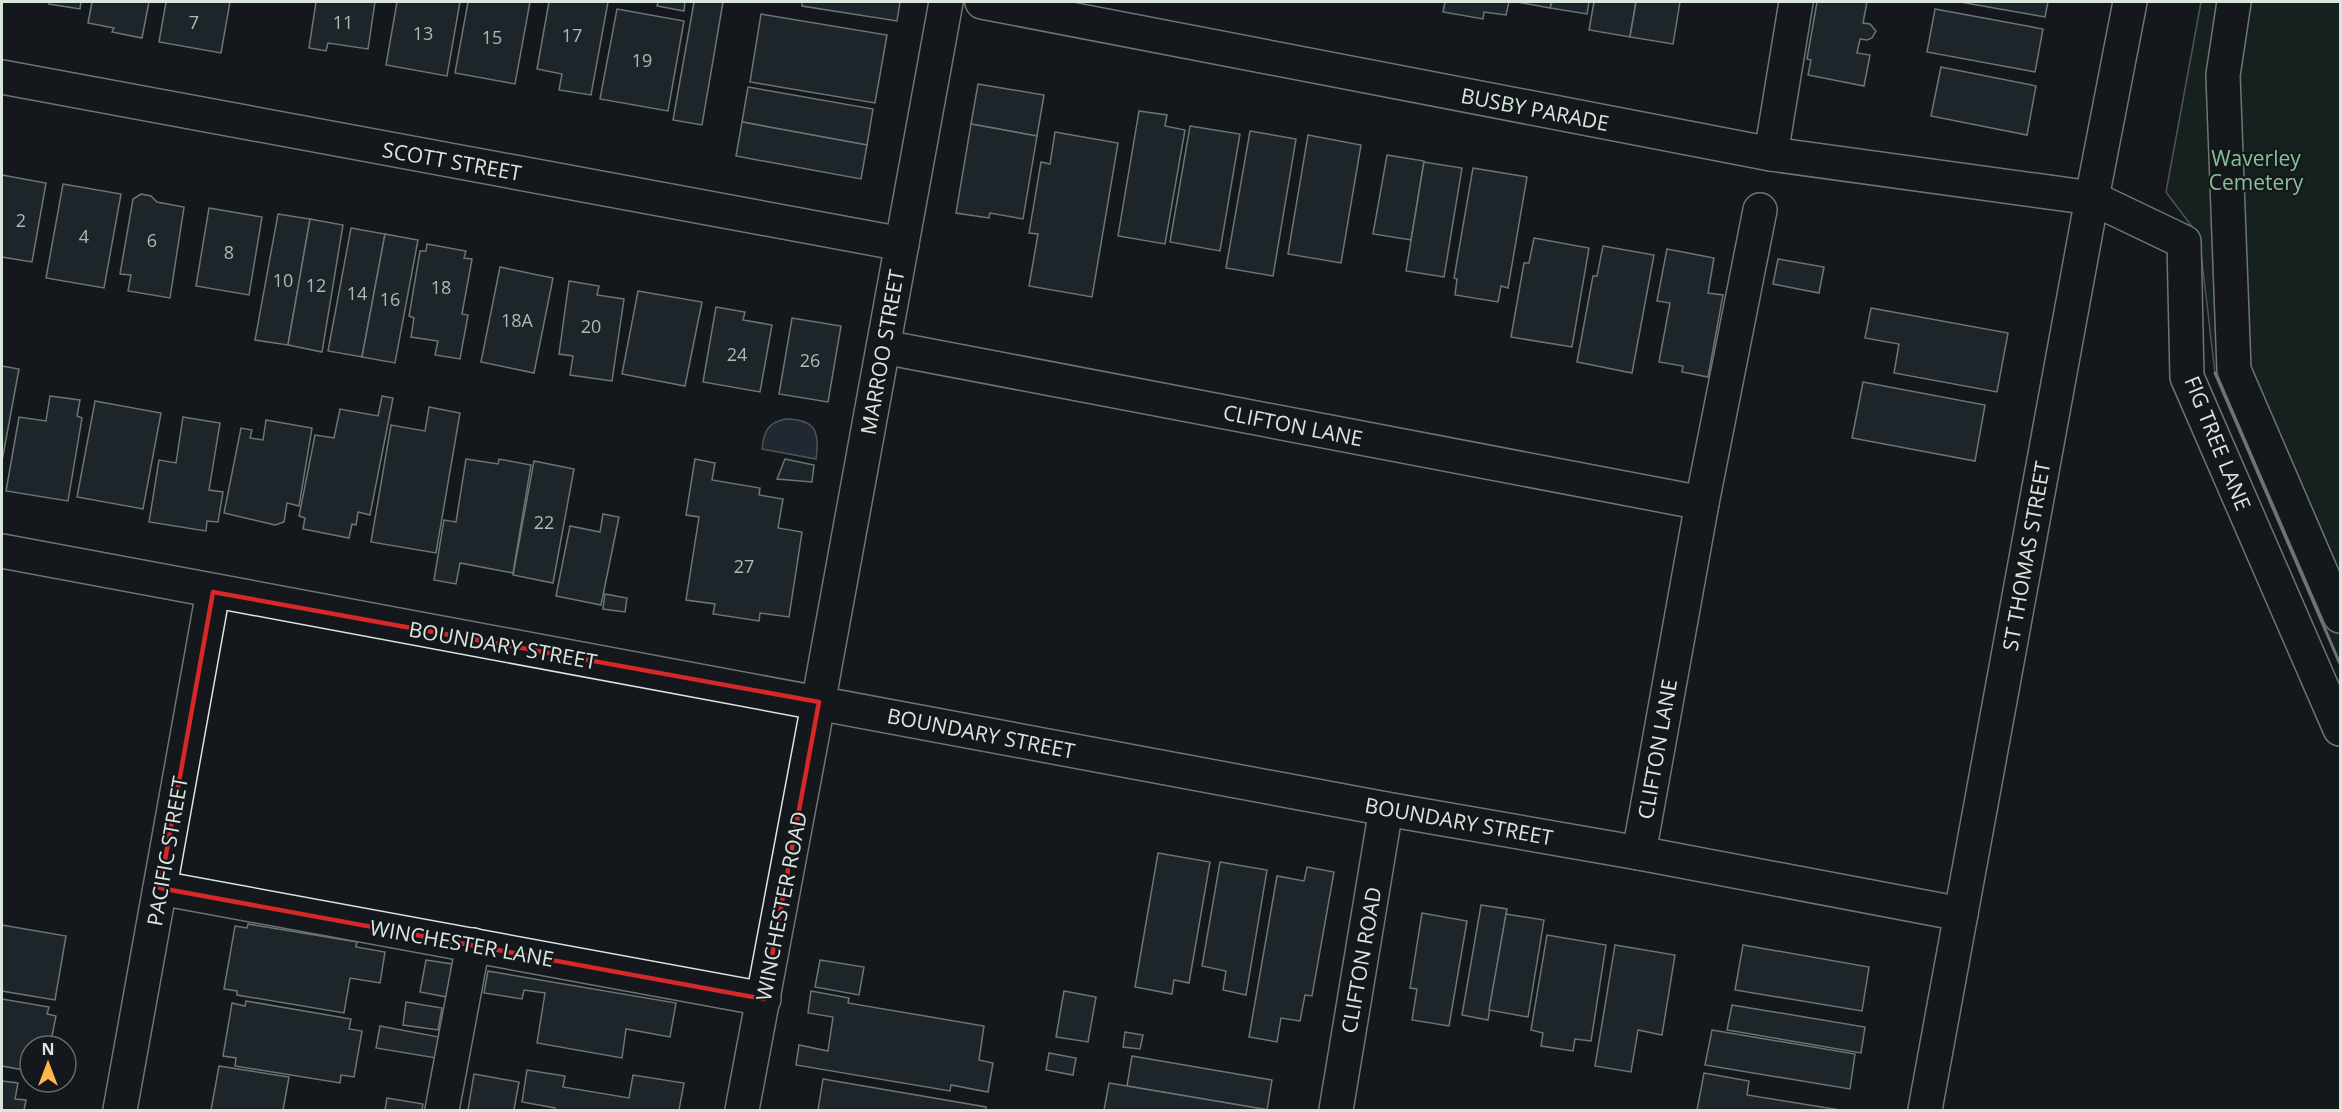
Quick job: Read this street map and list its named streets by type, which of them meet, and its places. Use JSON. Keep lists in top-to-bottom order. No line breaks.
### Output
{"streets":{"street":["BUSBY PARADE","SCOTT STREET","MARROO STREET","CLIFTON LANE","FIG TREE LANE","ST THOMAS STREET","BOUNDARY STREET","PACIFIC STREET","WINCHESTER ROAD","WINCHESTER LANE","CLIFTON ROAD"]},"crossings":[["BUSBY PARADE","FIG TREE LANE"],["BUSBY PARADE","ST THOMAS STREET"],["SCOTT STREET","MARROO STREET"],["MARROO STREET","CLIFTON LANE"],["MARROO STREET","BOUNDARY STREET"],["MARROO STREET","WINCHESTER ROAD"],["CLIFTON LANE","BOUNDARY STREET"],["FIG TREE LANE","ST THOMAS STREET"],["ST THOMAS STREET","BOUNDARY STREET"],["BOUNDARY STREET","PACIFIC STREET"],["BOUNDARY STREET","WINCHESTER ROAD"],["BOUNDARY STREET","CLIFTON ROAD"],["PACIFIC STREET","WINCHESTER LANE"],["WINCHESTER ROAD","WINCHESTER LANE"]],"parks":["Waverley Cemetery"],"house_numbers":["7","11","13","17","15","19","2","4","6","8","10","12","18","14","16","18A","20","24","26","22","27"],"north":"top"}
